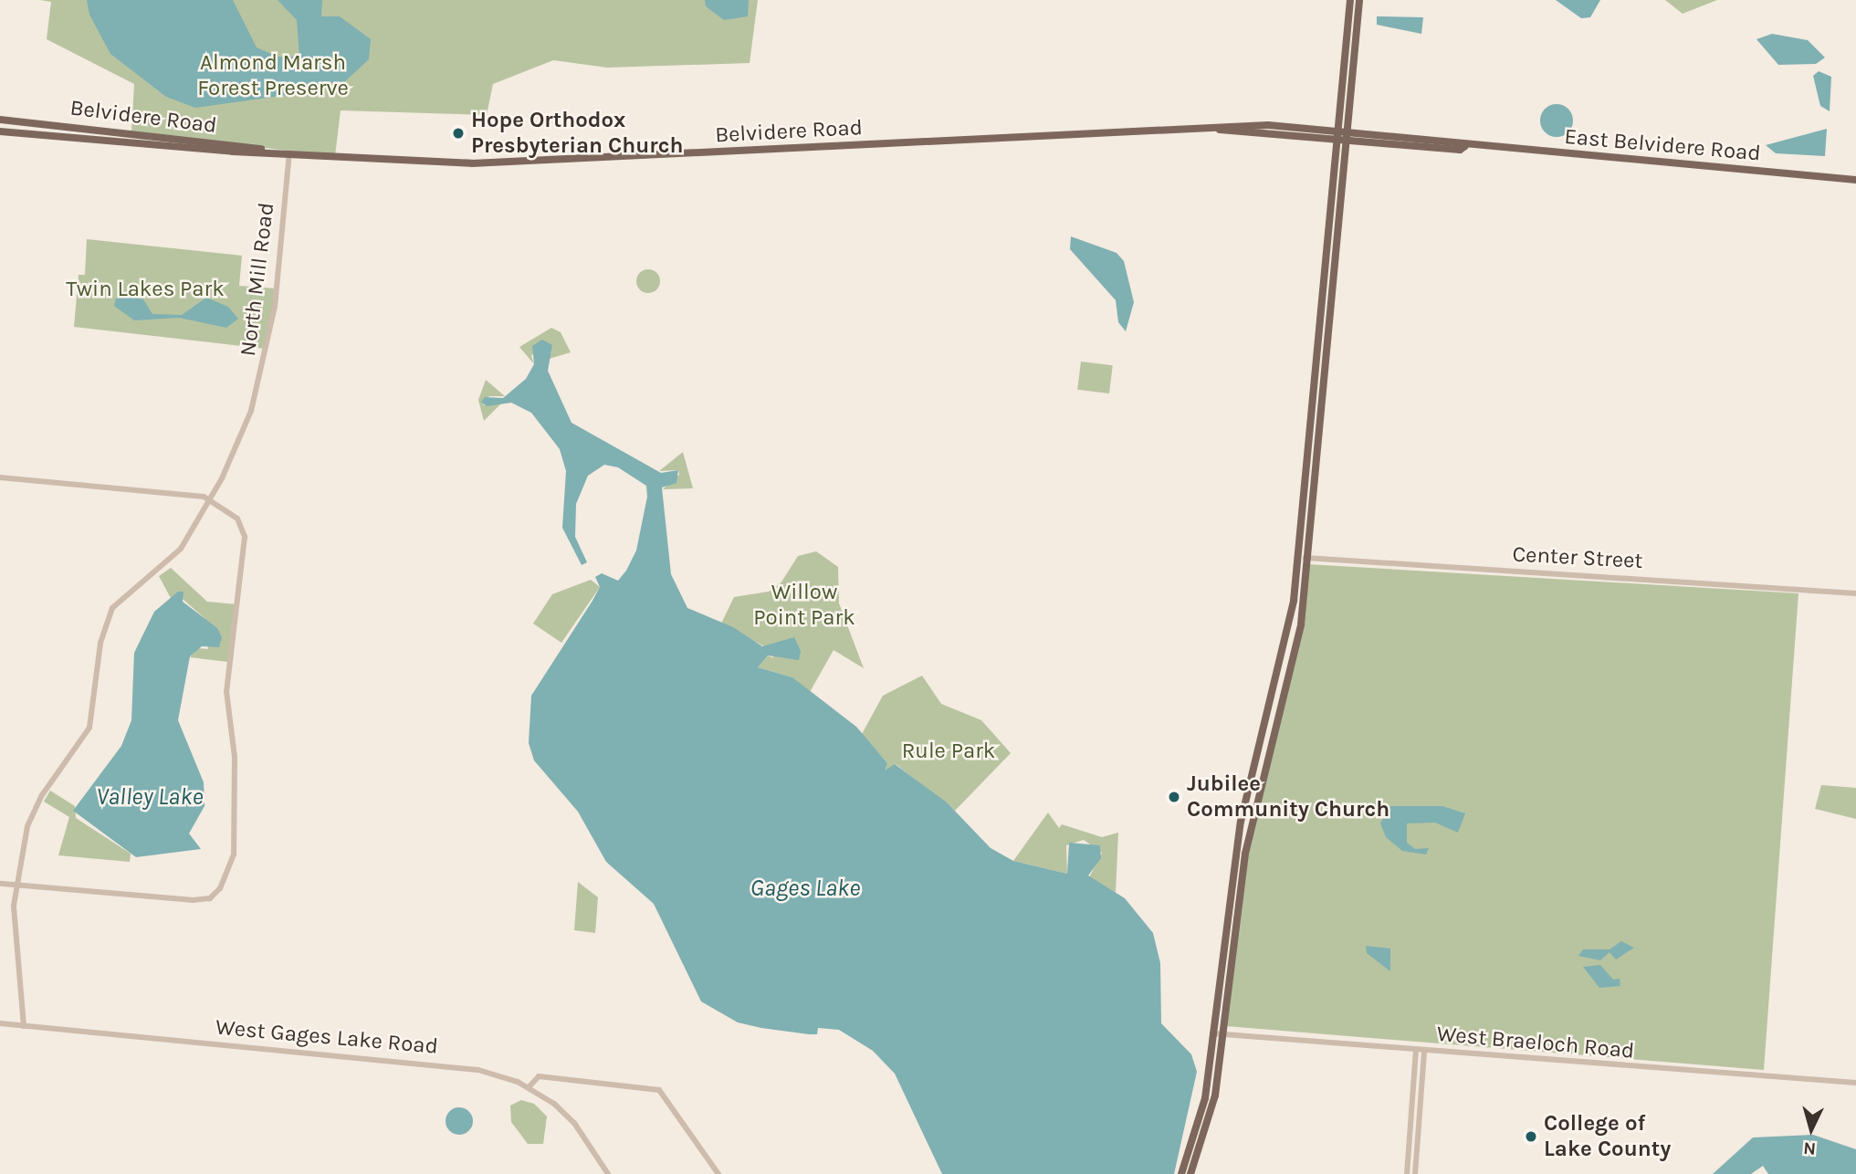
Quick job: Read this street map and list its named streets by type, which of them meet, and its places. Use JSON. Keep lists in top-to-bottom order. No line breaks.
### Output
{"streets":{"main road":["Belvidere Road","East Belvidere Road"],"street":["North Mill Road","Center Street","West Gages Lake Road","West Braeloch Road"]},"crossings":[["Belvidere Road","East Belvidere Road"],["Belvidere Road","North Mill Road"],["North Mill Road","West Gages Lake Road"]],"water":["Valley Lake","Gages Lake"],"parks":["Almond Marsh Forest Preserve","Twin Lakes Park","Willow Point Park","Rule Park"],"places":["Hope Orthodox Presbyterian Church","Jubilee Community Church","College of Lake County"],"north":"bottom"}
